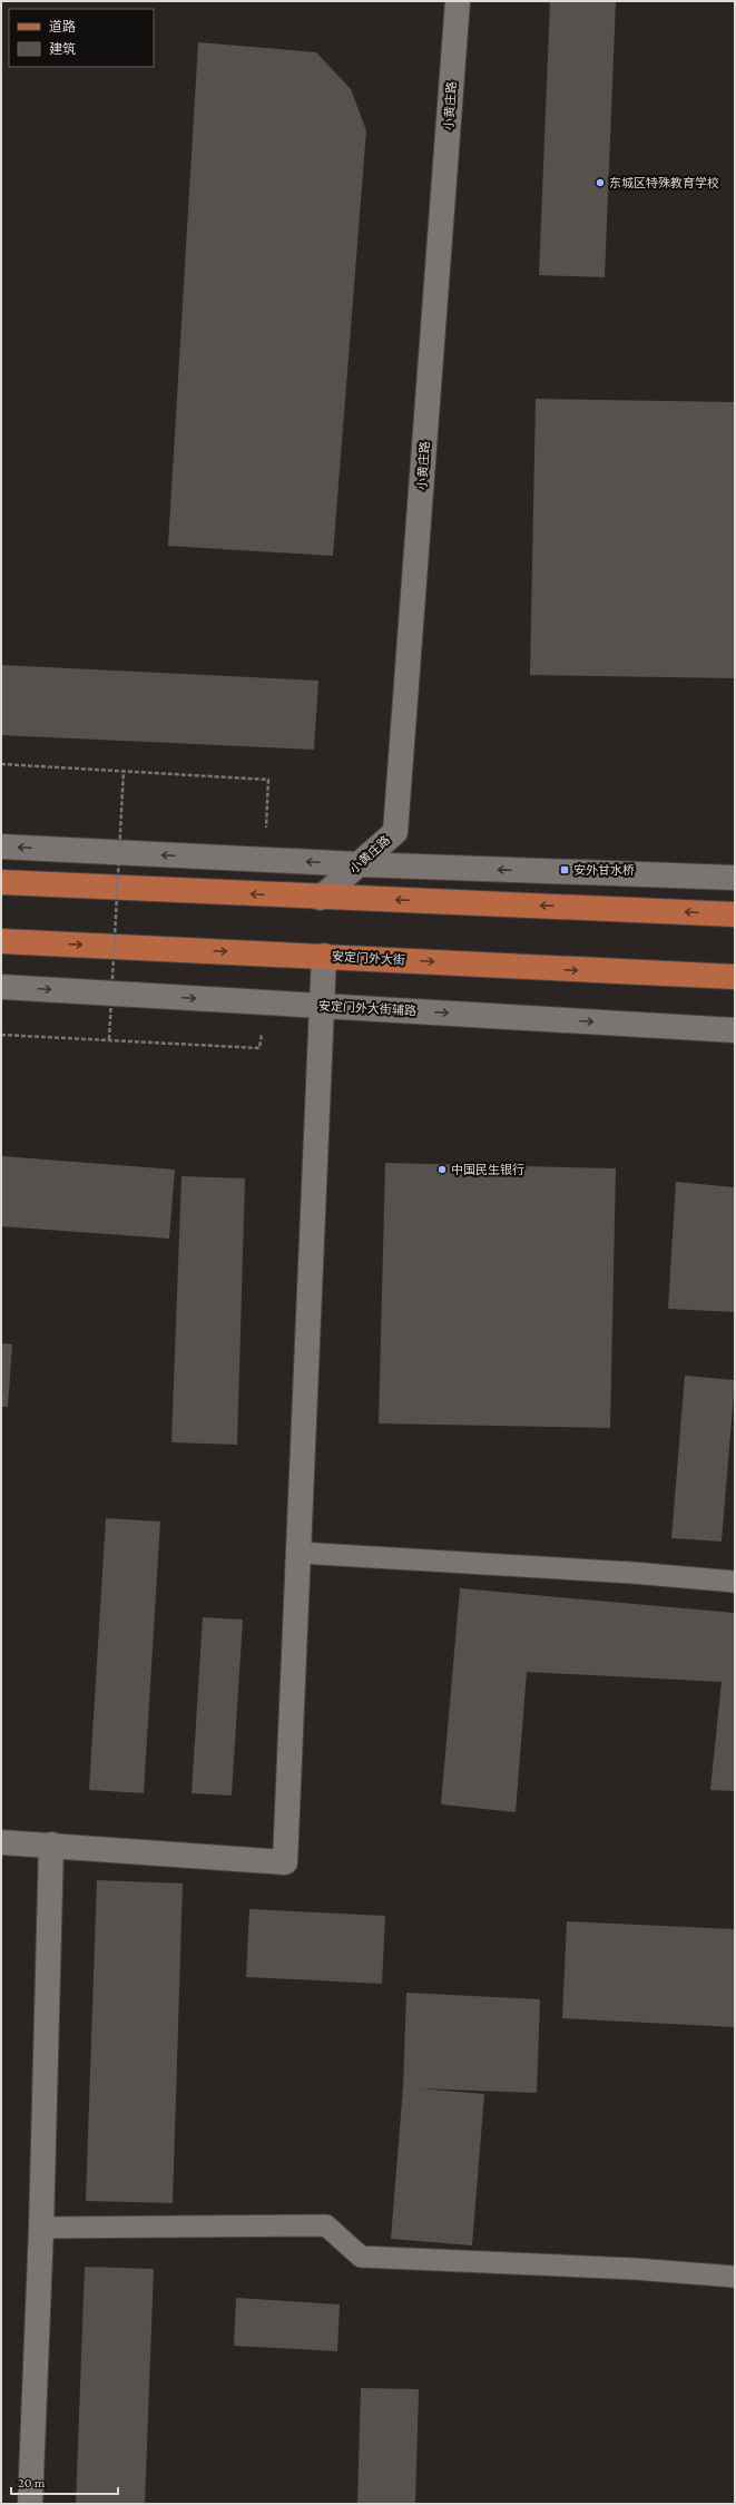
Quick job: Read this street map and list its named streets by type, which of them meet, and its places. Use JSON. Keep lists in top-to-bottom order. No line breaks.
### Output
{"streets":{"main road":["安定门外大街"],"street":["小黄庄路","安定门外大街辅路"]},"places":{"other":["东城区特殊教育学校","中国民生银行"],"transit":["安外甘水桥"]},"legend":["道路","建筑"],"scale_bar":"20 m"}
